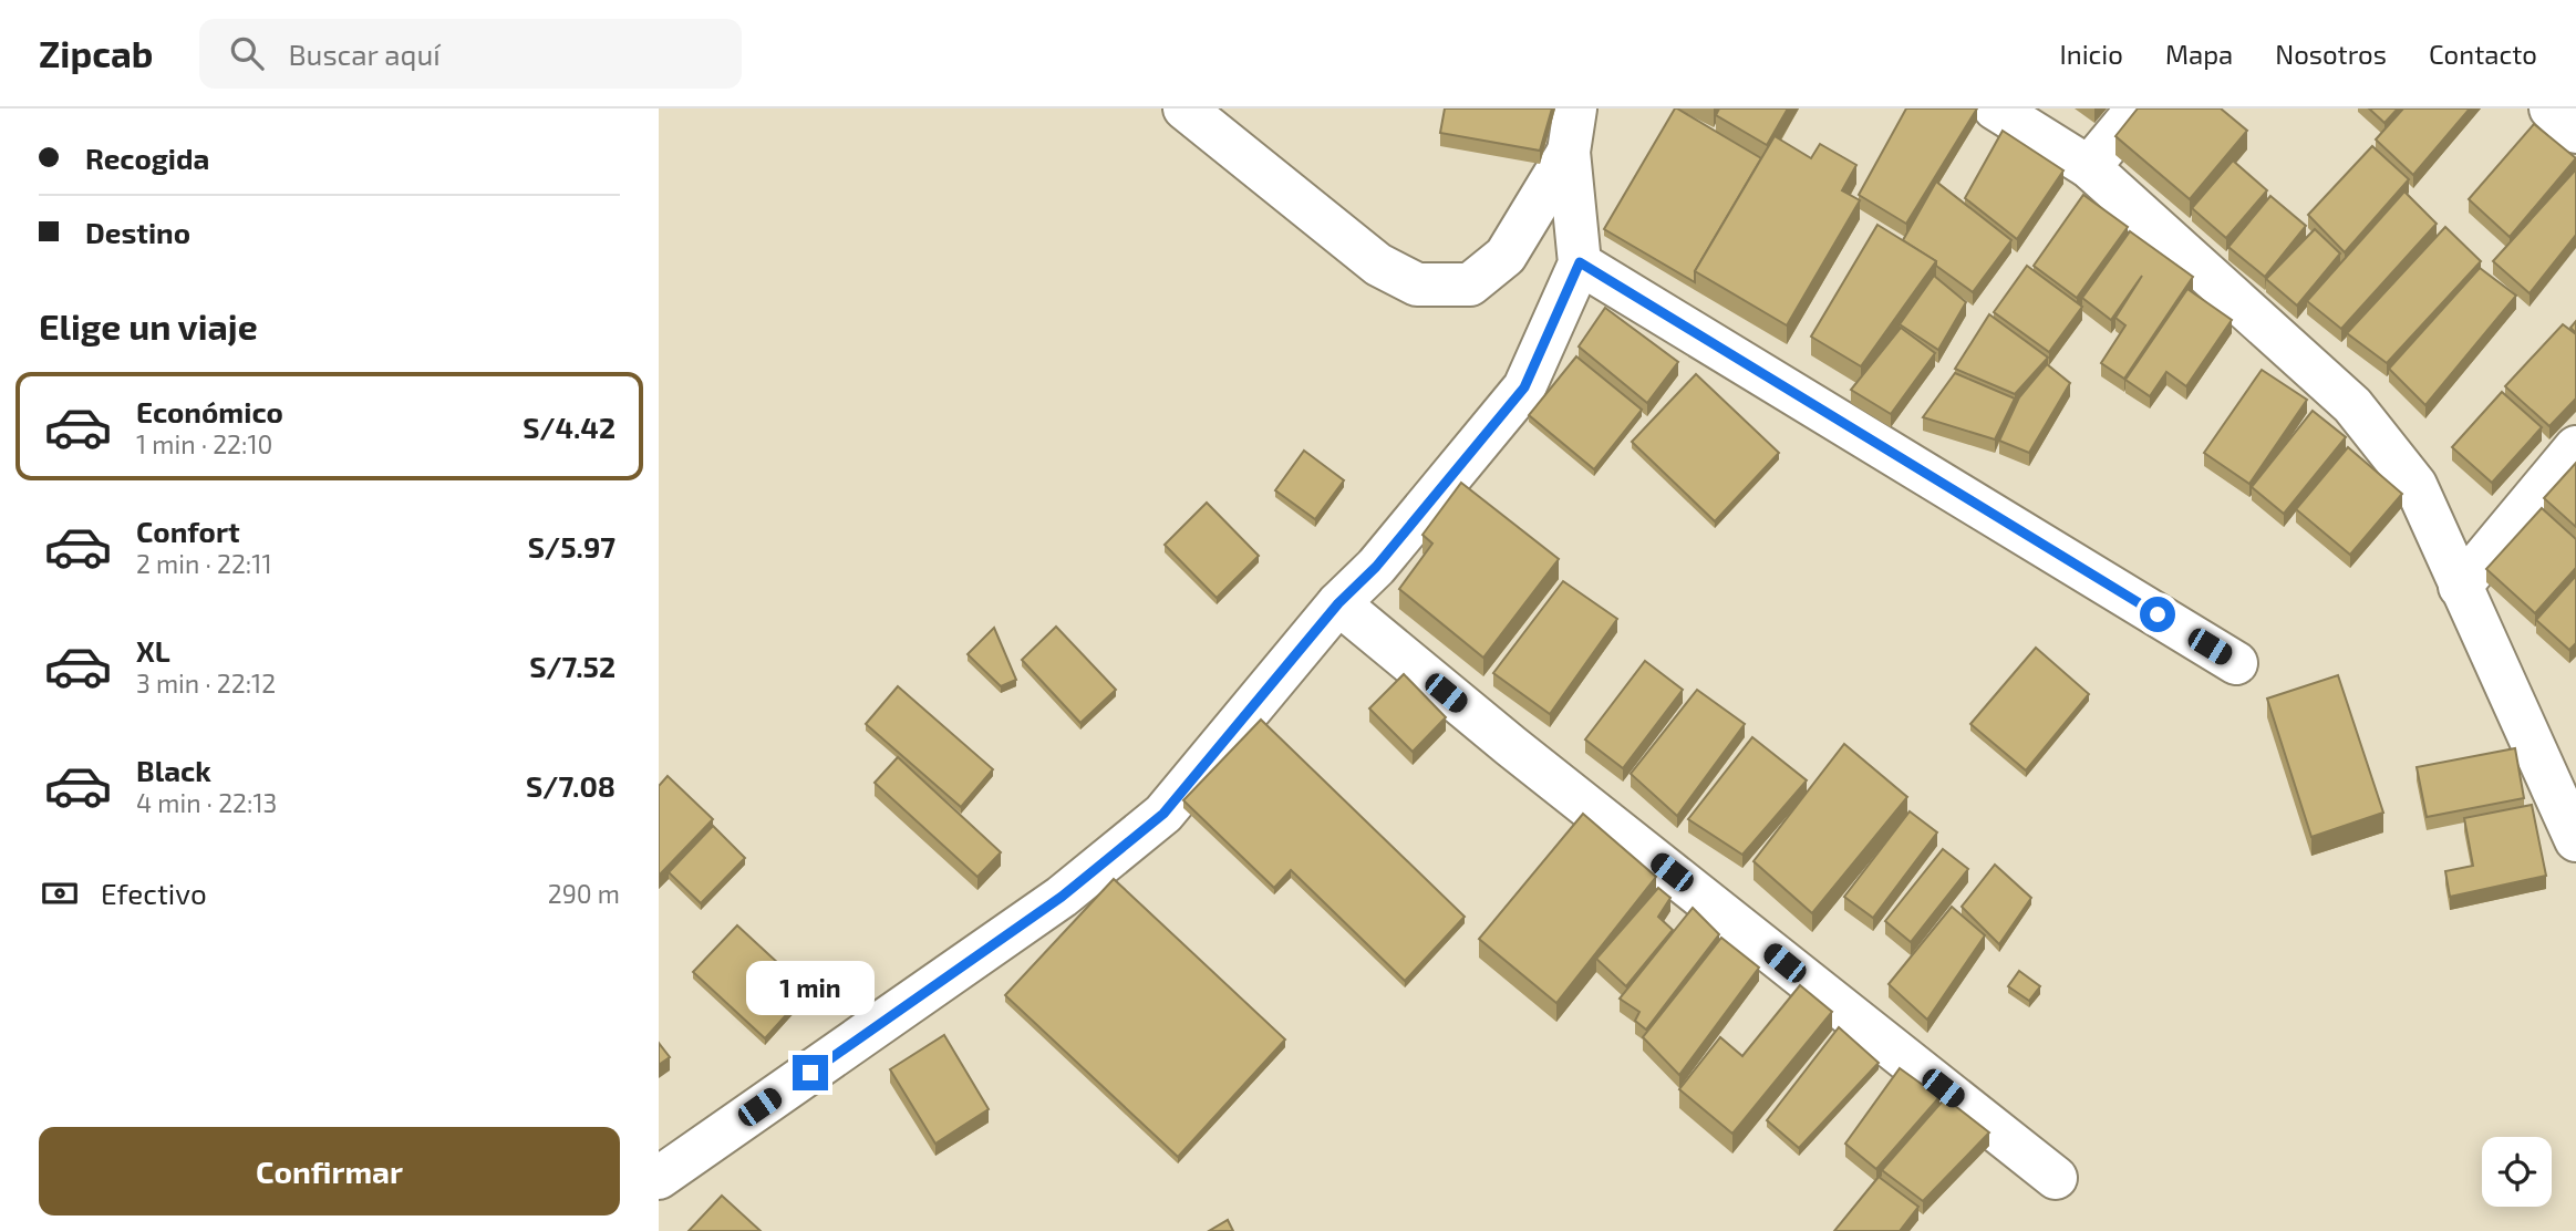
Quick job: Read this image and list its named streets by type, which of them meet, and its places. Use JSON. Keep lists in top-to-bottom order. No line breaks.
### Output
{"page":{"header":"Zipcab","search":"Buscar aquí","nav":["Inicio","Mapa","Nosotros","Contacto"],"banner":["Recogida","Destino"],"heading":"Elige un viaje","list":[{"name":"Económico","note":"1 min · 22:10","value":"S/4.42"},{"name":"Confort","note":"2 min · 22:11","value":"S/5.97"},{"name":"XL","note":"3 min · 22:12","value":"S/7.52"},{"name":"Black","note":"4 min · 22:13","value":"S/7.08"}],"pay":["Efectivo","290 m"],"bubble":"1 min","buttons":"Confirmar"}}
